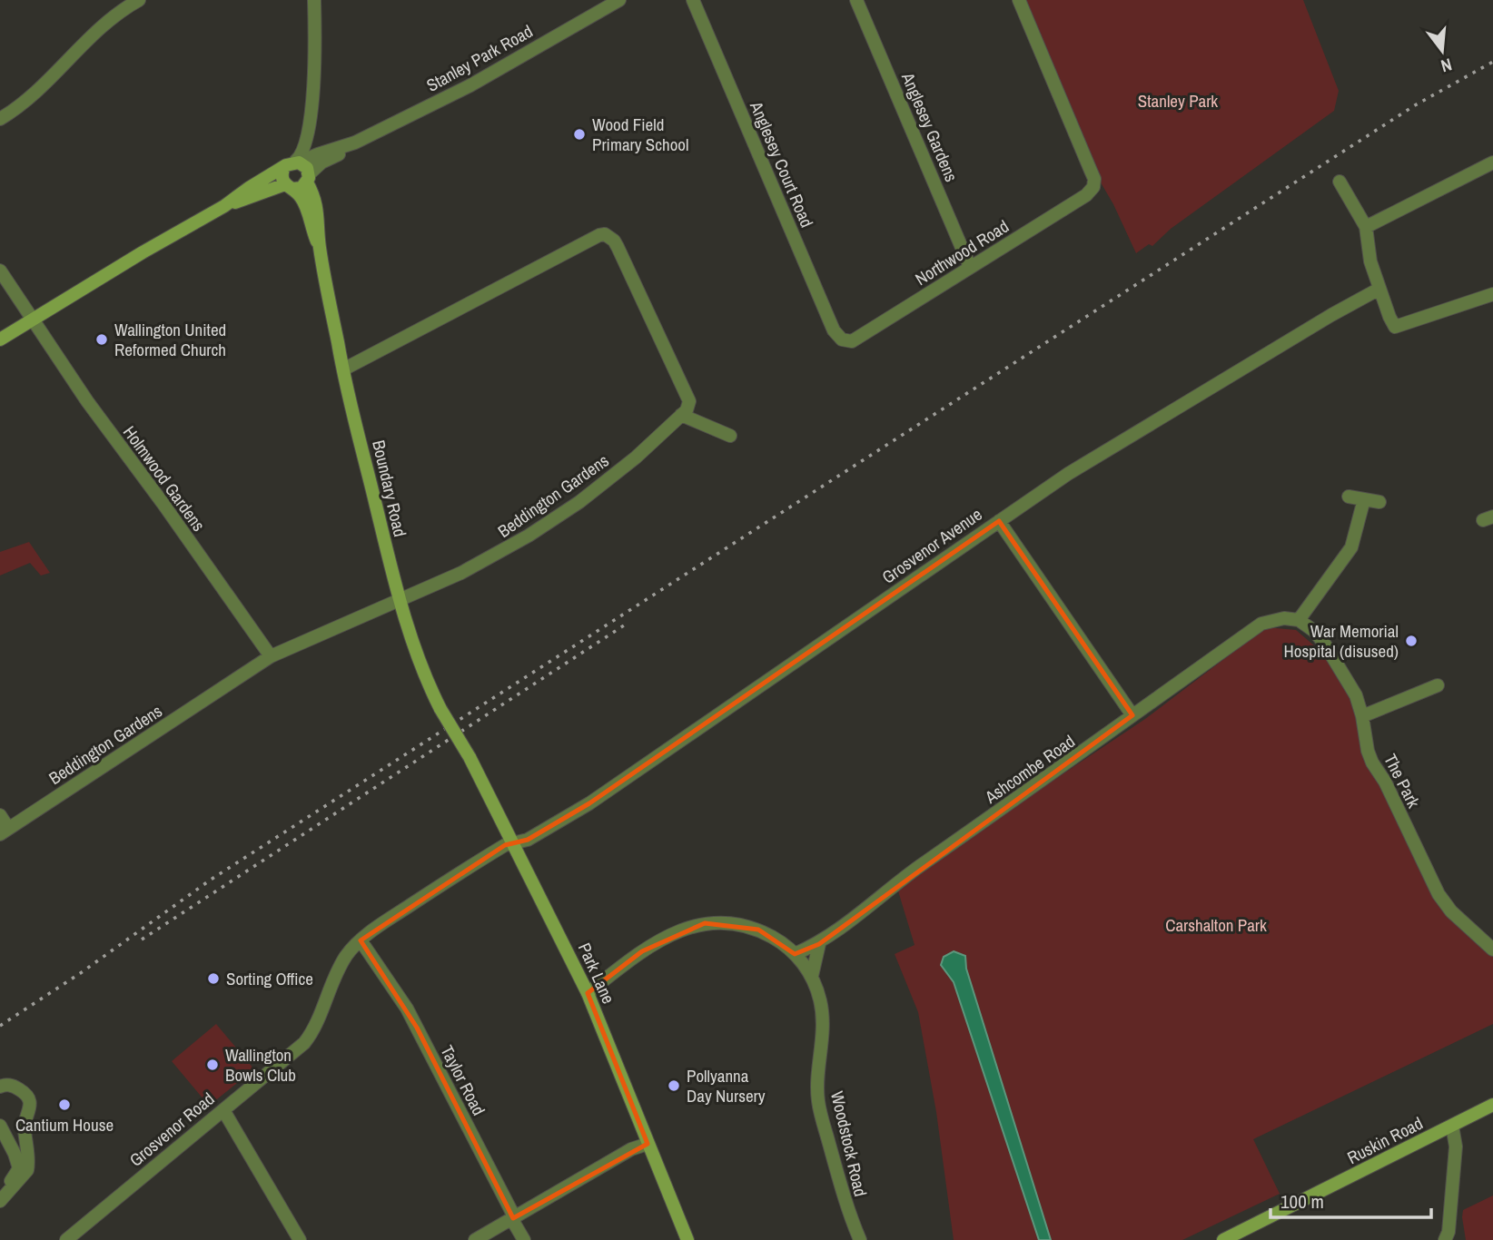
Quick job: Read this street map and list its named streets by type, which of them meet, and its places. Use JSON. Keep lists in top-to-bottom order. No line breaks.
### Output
{"streets":{"main road":["Stanley Park Road","Boundary Road","Park Lane","Ruskin Road"],"street":["Anglesey Gardens","Anglesey Court Road","Northwood Road","Holmwood Gardens","Beddington Gardens","Grosvenor Avenue","Ashcombe Road","The Park","Taylor Road","Grosvenor Road","Woodstock Road"]},"crossings":[["Stanley Park Road","Holmwood Gardens"],["Stanley Park Road","Boundary Road"],["Anglesey Gardens","Northwood Road"],["Anglesey Court Road","Northwood Road"],["Holmwood Gardens","Beddington Gardens"],["Boundary Road","Beddington Gardens"],["Boundary Road","Park Lane"],["Grosvenor Avenue","Park Lane"],["Grosvenor Avenue","Grosvenor Road"],["Ashcombe Road","The Park"],["Ashcombe Road","Woodstock Road"],["Park Lane","Grosvenor Road"],["Park Lane","Woodstock Road"],["Taylor Road","Grosvenor Road"]],"parks":["Stanley Park","Carshalton Park"],"places":["Wood Field Primary School","Wallington United Reformed Church","War Memorial Hospital (disused)","Sorting Office","Wallington Bowls Club","Pollyanna Day Nursery","Cantium House"],"scale_bar":"100 m","north":"bottom"}
